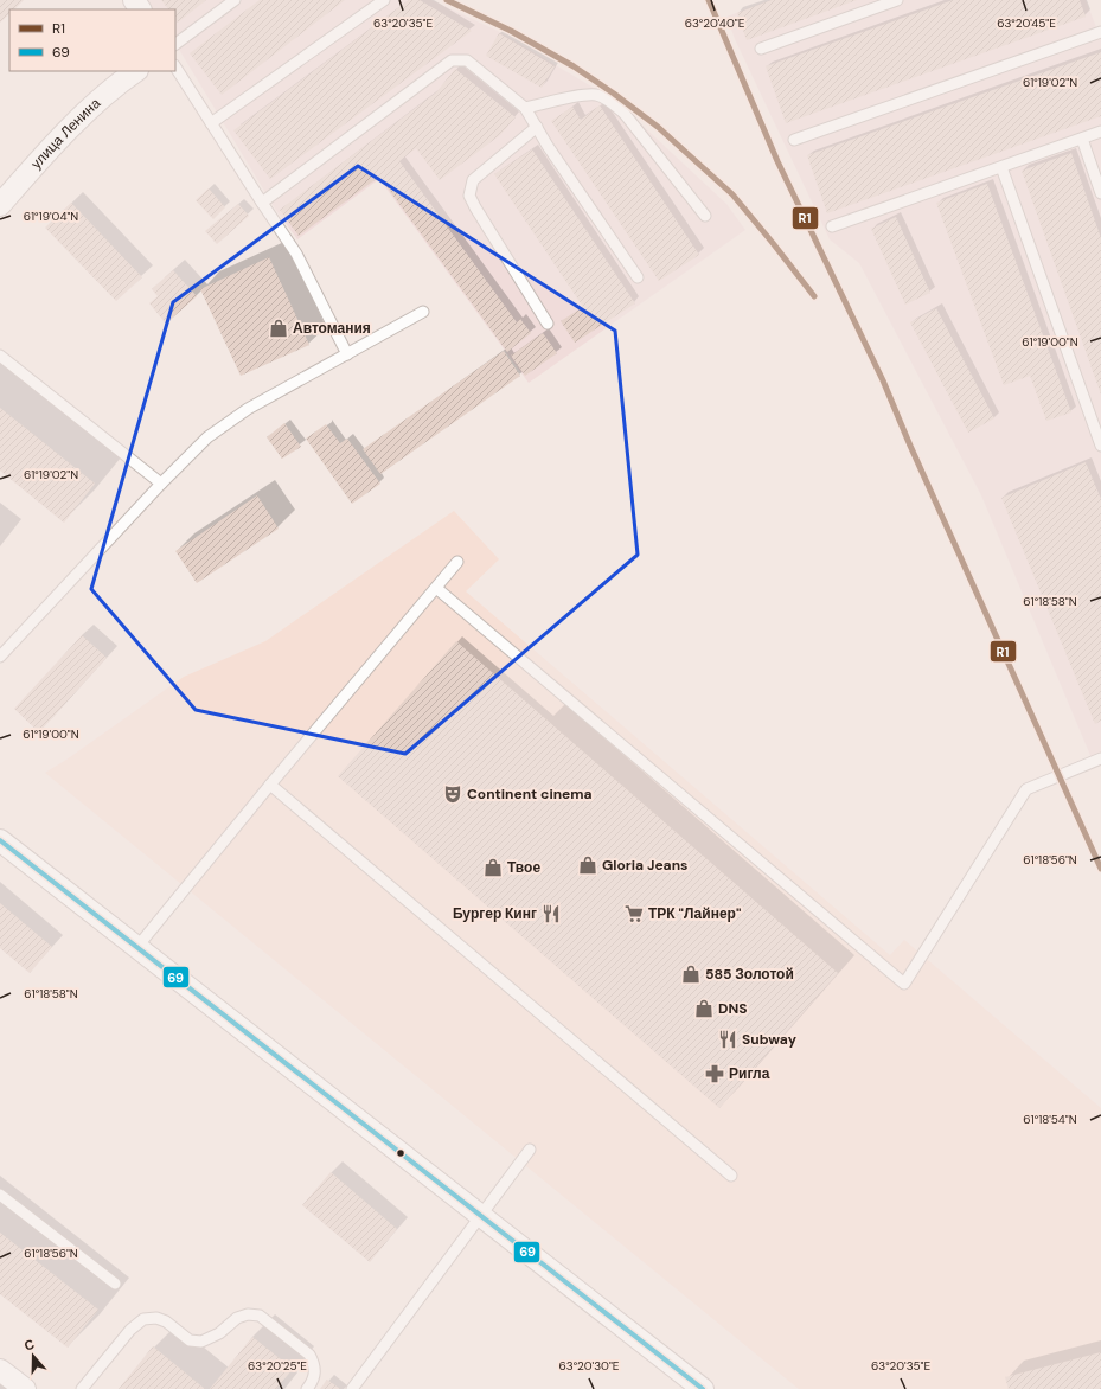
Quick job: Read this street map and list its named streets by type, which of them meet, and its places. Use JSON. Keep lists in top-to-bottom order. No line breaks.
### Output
{"streets":{"street":["улица Ленина"]},"places":{"shop":["Автомания","Gloria Jeans","Твое","585 Золотой","DNS"],"theatre":["Continent cinema"],"restaurant":["Бургер Кинг","Subway"],"supermarket":["ТРК \"Лайнер\""],"pharmacy":["Ригла"]},"lines":["transit line R1","transit line 69"],"legend":["R1","69"],"north":"top","coordinates":["63°20'35\"E","63°20'40\"E","63°20'45\"E","61°19'02\"N","61°19'04\"N","61°19'00\"N","61°18'58\"N","61°18'56\"N","61°18'54\"N","63°20'25\"E","63°20'30\"E"]}
